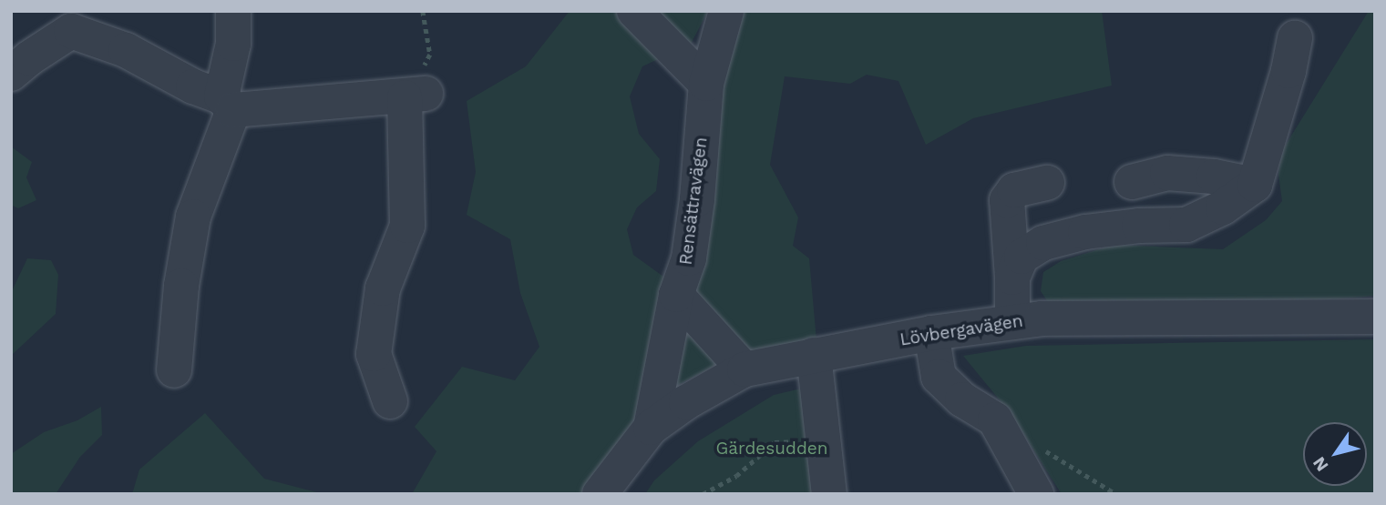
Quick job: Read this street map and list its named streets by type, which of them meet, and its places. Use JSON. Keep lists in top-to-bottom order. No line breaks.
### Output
{"streets":{"street":["Rensättravägen","Lövbergavägen"]},"crossings":[["Rensättravägen","Lövbergavägen"]],"parks":["Gärdesudden"],"north":"bottom left"}
